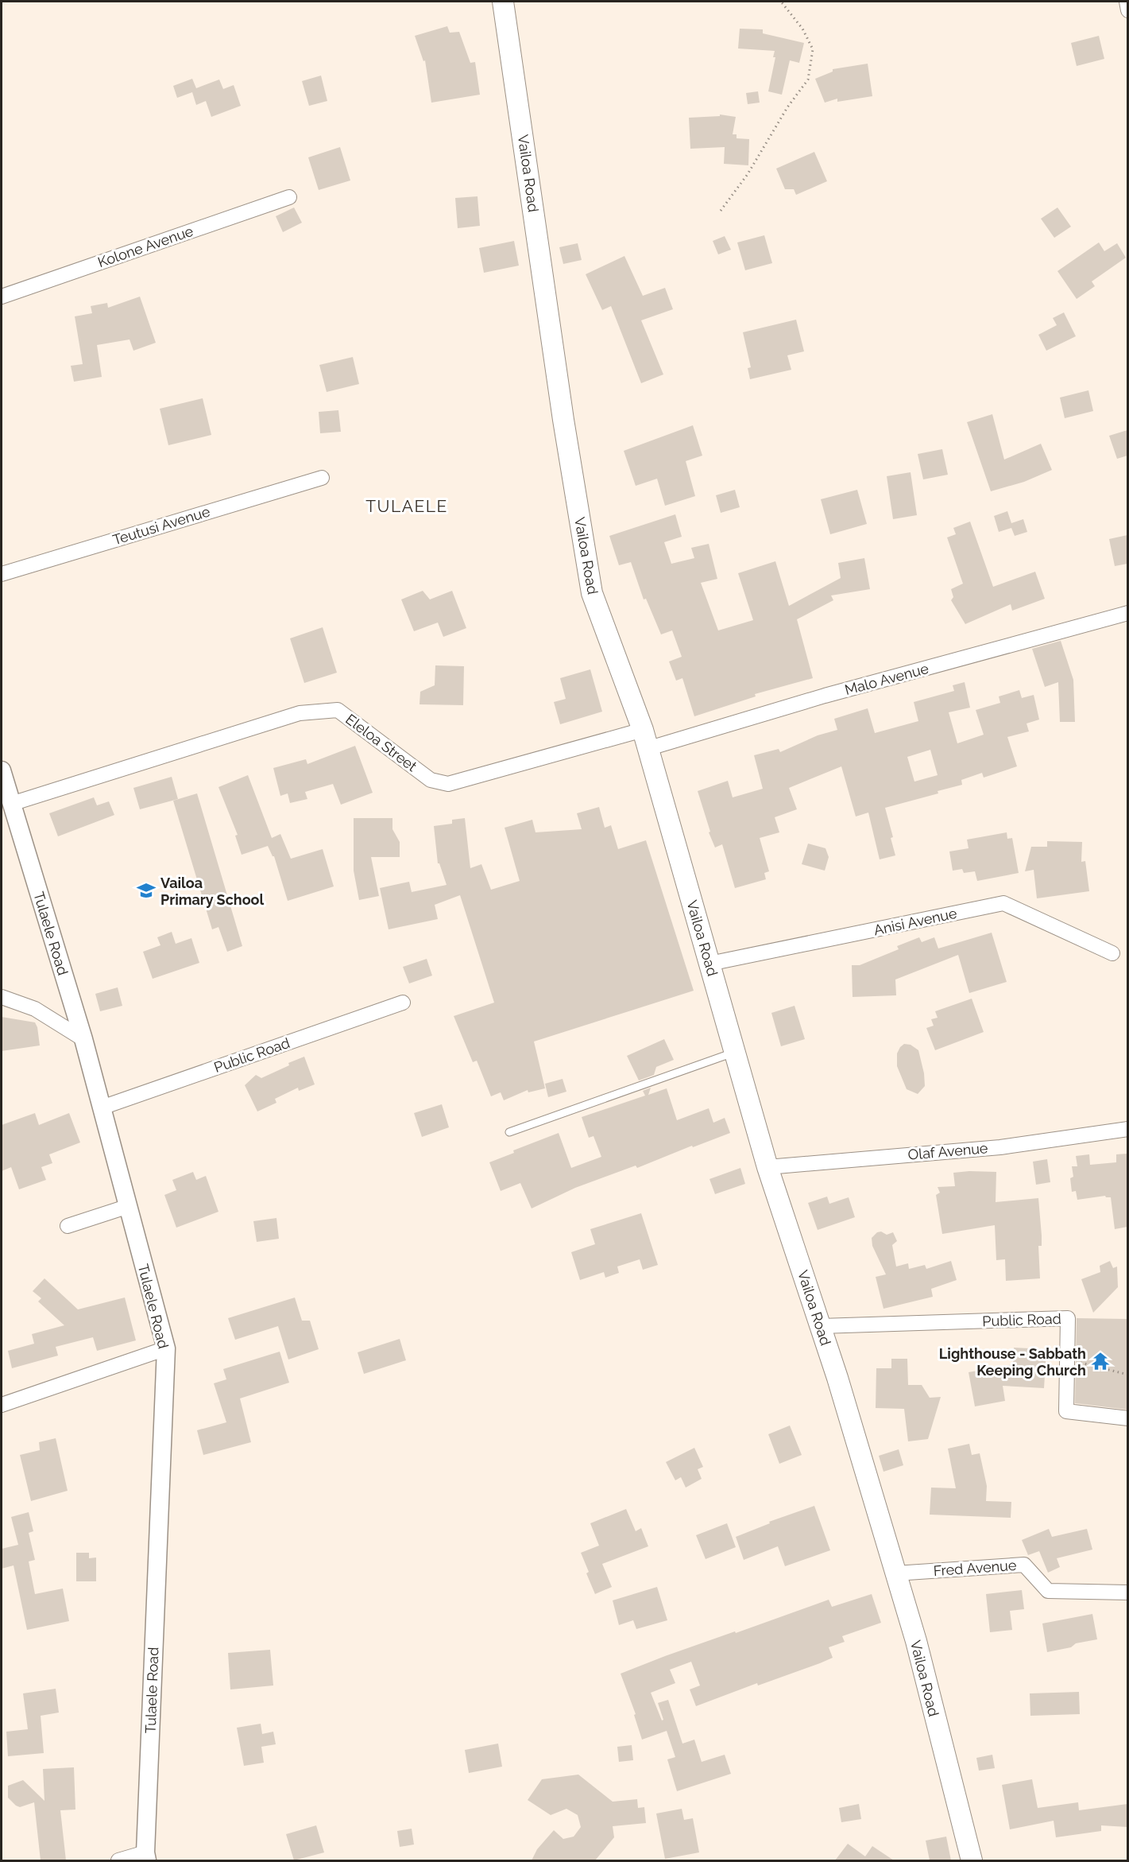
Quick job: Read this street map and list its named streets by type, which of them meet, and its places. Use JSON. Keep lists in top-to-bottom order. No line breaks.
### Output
{"streets":{"main road":["Vailoa Road"],"street":["Kolone Avenue","Teutusi Avenue","Malo Avenue","Eleloa Street","Anisi Avenue","Tulaele Road","Public Road","Olaf Avenue","Fred Avenue"]},"crossings":[["Vailoa Road","Malo Avenue"],["Vailoa Road","Eleloa Street"],["Vailoa Road","Anisi Avenue"],["Vailoa Road","Public Road"],["Vailoa Road","Olaf Avenue"],["Vailoa Road","Fred Avenue"],["Malo Avenue","Eleloa Street"],["Eleloa Street","Tulaele Road"],["Tulaele Road","Public Road"]],"districts":["TULAELE"],"places":{"school or university":["Vailoa Primary School"],"temple":["Lighthouse - Sabbath Keeping Church"]}}
